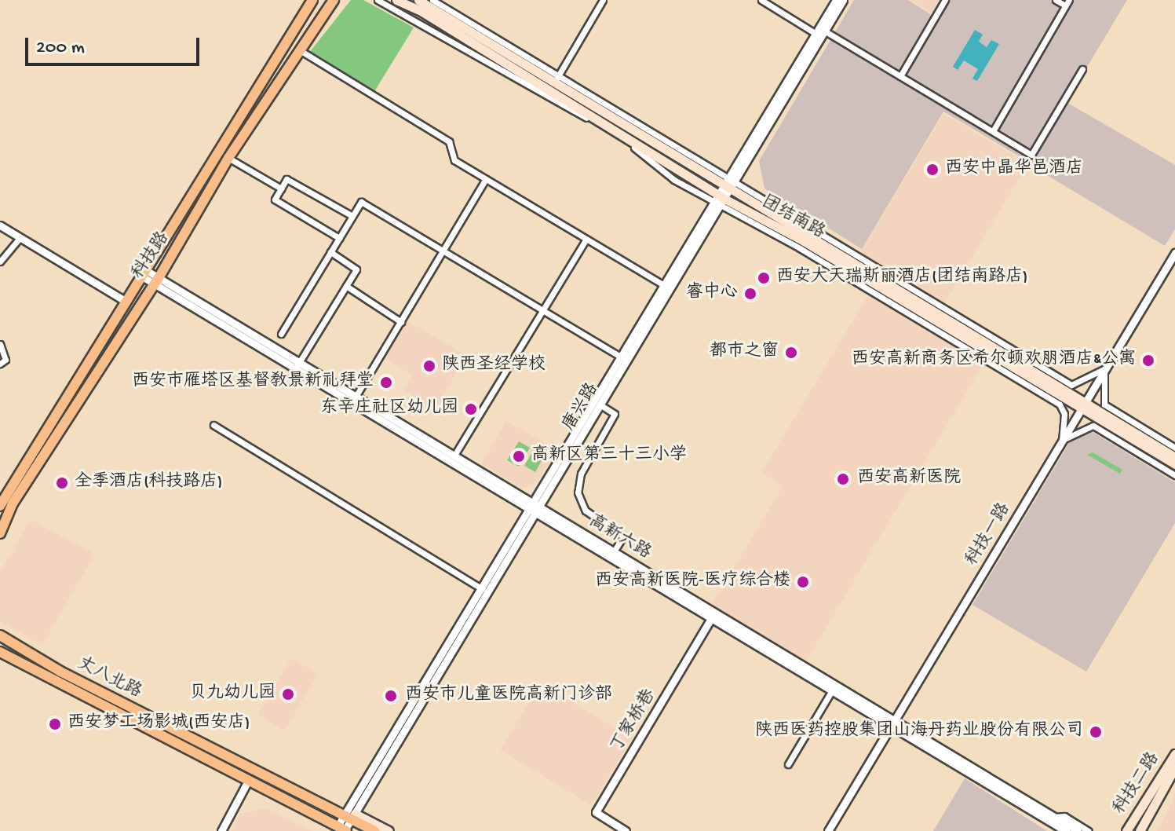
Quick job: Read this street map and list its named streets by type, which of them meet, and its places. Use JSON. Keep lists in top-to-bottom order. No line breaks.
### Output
{"streets":{"main road":["团结南路","科技路","丈八北路","科技二路"],"street":["唐兴路","科技一路","高新六路","丁家桥巷"]},"crossings":[["团结南路","唐兴路"],["团结南路","科技一路"],["科技路","高新六路"],["唐兴路","高新六路"],["唐兴路","丈八北路"],["科技一路","高新六路"],["高新六路","丁家桥巷"]],"places":["西安中晶华邑酒店","西安大天瑞斯丽酒店(团结南路店)","睿中心","都市之窗","西安高新商务区希尔顿欢朋酒店&公寓","陕西圣经学校","西安市雁塔区基督教景新礼拜堂","东辛庄社区幼儿园","高新区第三十三小学","西安高新医院","全季酒店(科技路店)","西安高新医院-医疗综合楼","贝九幼儿园","西安市儿童医院高新门诊部","西安梦工场影城(西安店)","陕西医药控股集团山海丹药业股份有限公司"],"scale_bar":"200 m"}
